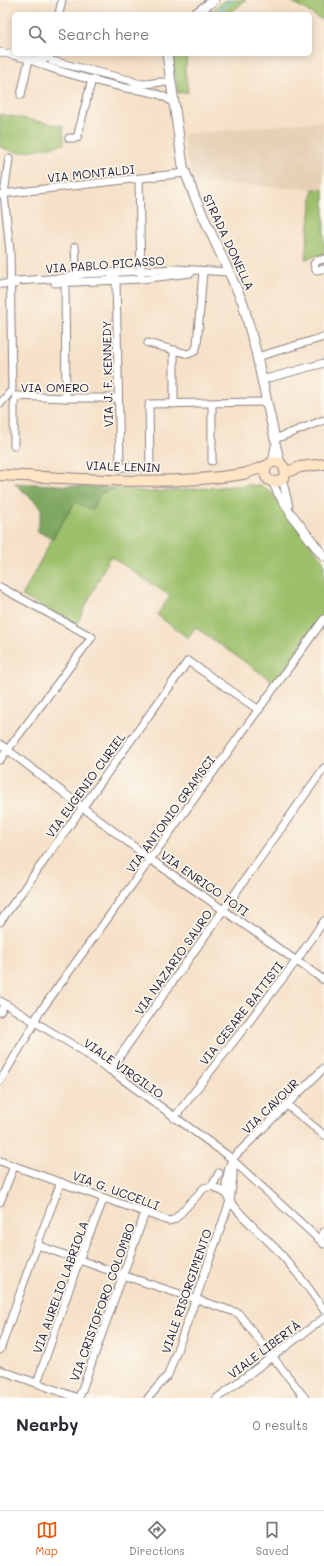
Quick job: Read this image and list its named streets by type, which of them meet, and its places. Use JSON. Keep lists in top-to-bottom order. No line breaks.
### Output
{"streets":{"main road":["VIALE LENIN"],"street":["VIA MONTALDI","STRADA DONELLA","VIA PABLO PICASSO","VIA J. F. KENNEDY","VIA OMERO","VIA EUGENIO CURIEL","VIA ANTONIO GRAMSCI","VIA ENRICO TOTI","VIA NAZARIO SAURO","VIA CESARE BATTISTI","VIALE VIRGILIO","VIA CAVOUR","VIA G. UCCELLI","VIA AURELIO LABRIOLA","VIALE RISORGIMENTO","VIA CRISTOFORO COLOMBO","VIALE LIBERTÀ"]},"crossings":[["VIA MONTALDI","STRADA DONELLA"],["STRADA DONELLA","VIA PABLO PICASSO"],["VIA PABLO PICASSO","VIA J. F. KENNEDY"],["VIA J. F. KENNEDY","VIA OMERO"],["VIA EUGENIO CURIEL","VIA ANTONIO GRAMSCI"],["VIA EUGENIO CURIEL","VIA ENRICO TOTI"],["VIA ANTONIO GRAMSCI","VIA ENRICO TOTI"],["VIA ANTONIO GRAMSCI","VIALE VIRGILIO"],["VIA ENRICO TOTI","VIA NAZARIO SAURO"],["VIA ENRICO TOTI","VIA CESARE BATTISTI"],["VIA NAZARIO SAURO","VIALE VIRGILIO"],["VIA CESARE BATTISTI","VIALE VIRGILIO"],["VIALE VIRGILIO","VIA CAVOUR"],["VIALE VIRGILIO","VIALE RISORGIMENTO"],["VIA CAVOUR","VIALE RISORGIMENTO"],["VIA G. UCCELLI","VIA AURELIO LABRIOLA"],["VIA G. UCCELLI","VIA CRISTOFORO COLOMBO"]],"page":{"search":"Search here","heading":["Nearby","0 results"],"nav":["Map","Directions","Saved"]}}
